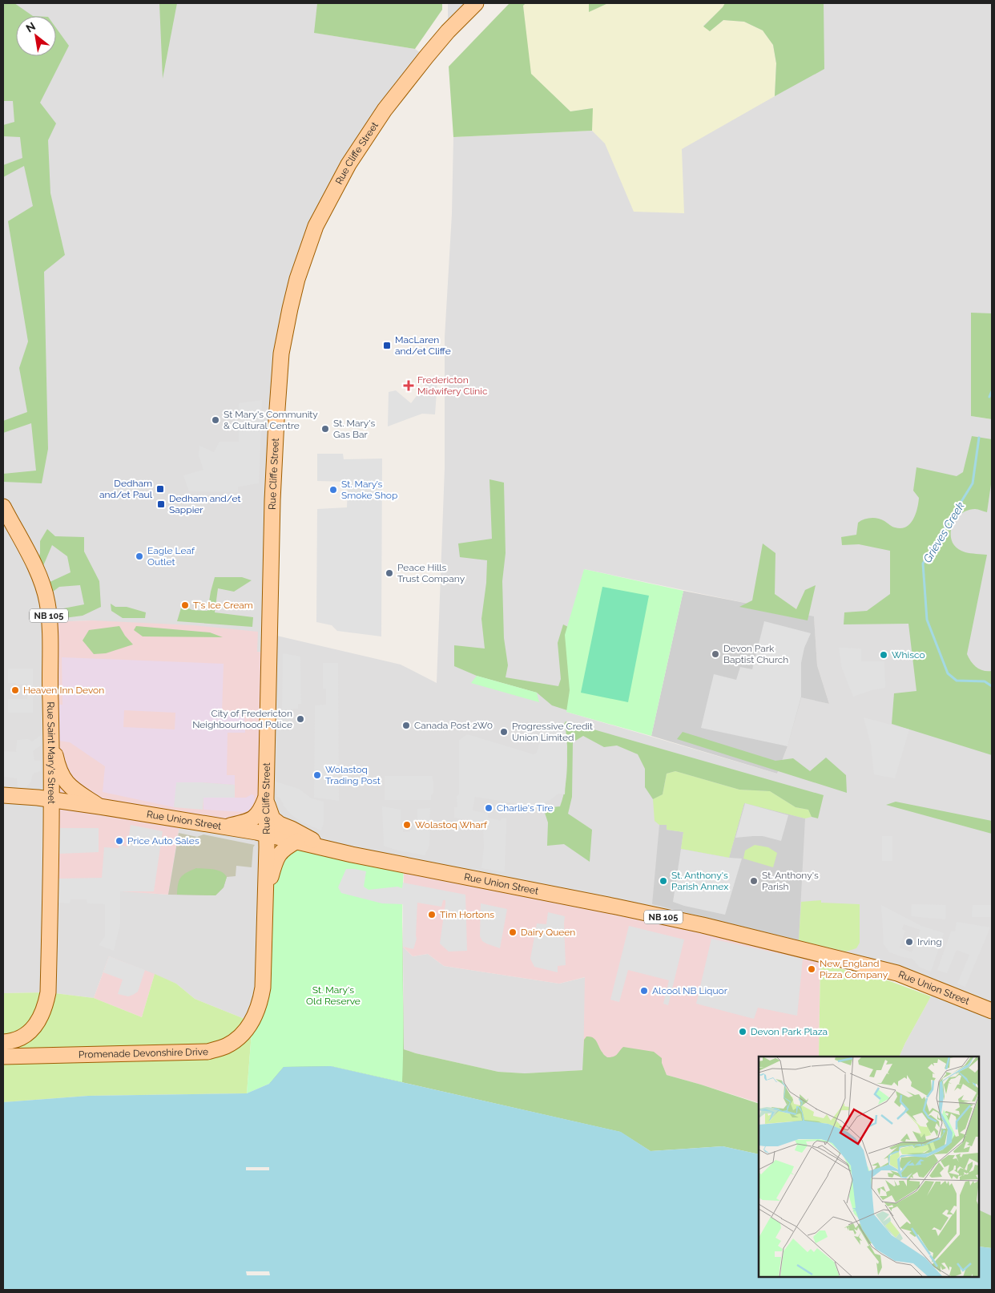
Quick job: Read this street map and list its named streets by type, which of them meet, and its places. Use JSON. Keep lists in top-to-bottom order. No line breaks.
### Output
{"streets":{"main road":["Rue Cliffe Street","NB 105","Rue Saint Mary's Street","Rue Union Street","Promenade Devonshire Drive"]},"crossings":[["Rue Cliffe Street","Rue Union Street"],["Rue Cliffe Street","Promenade Devonshire Drive"],["Rue Saint Mary's Street","Rue Union Street"]],"water":["Grieves Creek"],"parks":["St. Mary's Old Reserve"],"places":{"transit":["MacLaren and/et Cliffe","Dedham and/et Paul","Dedham and/et Sappier"],"health":["Fredericton Midwifery Clinic"],"other":["St Mary's Community & Cultural Centre","St. Mary's Gas Bar","St. Mary’s Smoke Shop","Eagle Leaf Outlet","Peace Hills Trust Company","T's Ice Cream","Devon Park Baptist Church","Whisco","Heaven Inn Devon","City of Fredericton Neighbourhood Police","Canada Post 2W0","Progressive Credit Union Limited","Wolastoq Trading Post","Charlie's Tire","Wolastoq Wharf","Price Auto Sales","St. Anthony's Parish Annex","St. Anthony's Parish","Tim Hortons","Dairy Queen","Irving","New England Pizza Company","Alcool NB Liquor","Devon Park Plaza"]},"north":"top left"}
